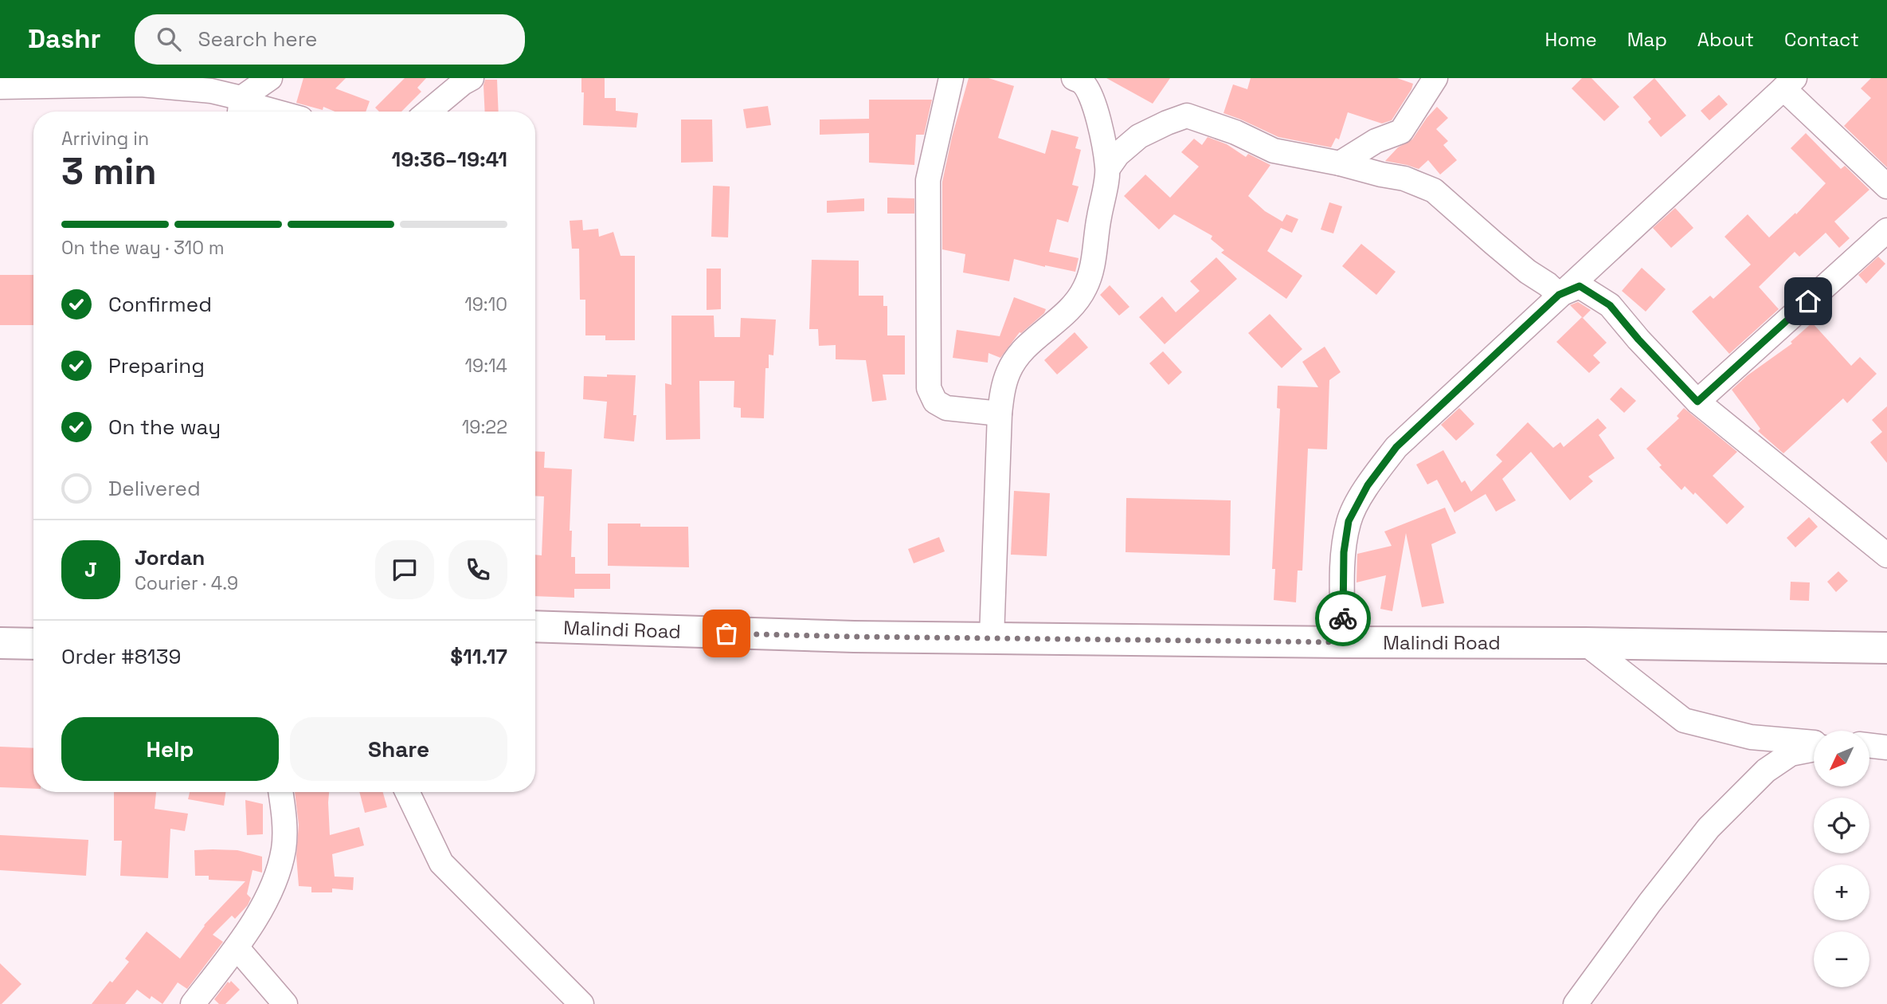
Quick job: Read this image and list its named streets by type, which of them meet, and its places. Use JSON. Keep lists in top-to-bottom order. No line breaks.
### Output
{"streets":{"highway":["Malindi Road"]},"north":"bottom left","page":{"header":"Dashr","search":"Search here","nav":["Home","Map","About","Contact"],"heading":["3 min","Arriving in","19:36–19:41"],"panel":["Jordan","Courier · 4.9","Order #8139","$11.17"],"bar":"On the way · 310 m","list":[["Confirmed","19:10"],["Preparing","19:14"],["On the way","19:22"],"Delivered"],"round":"J","buttons":["Help","Share"],"map_buttons":["+","−"]}}
